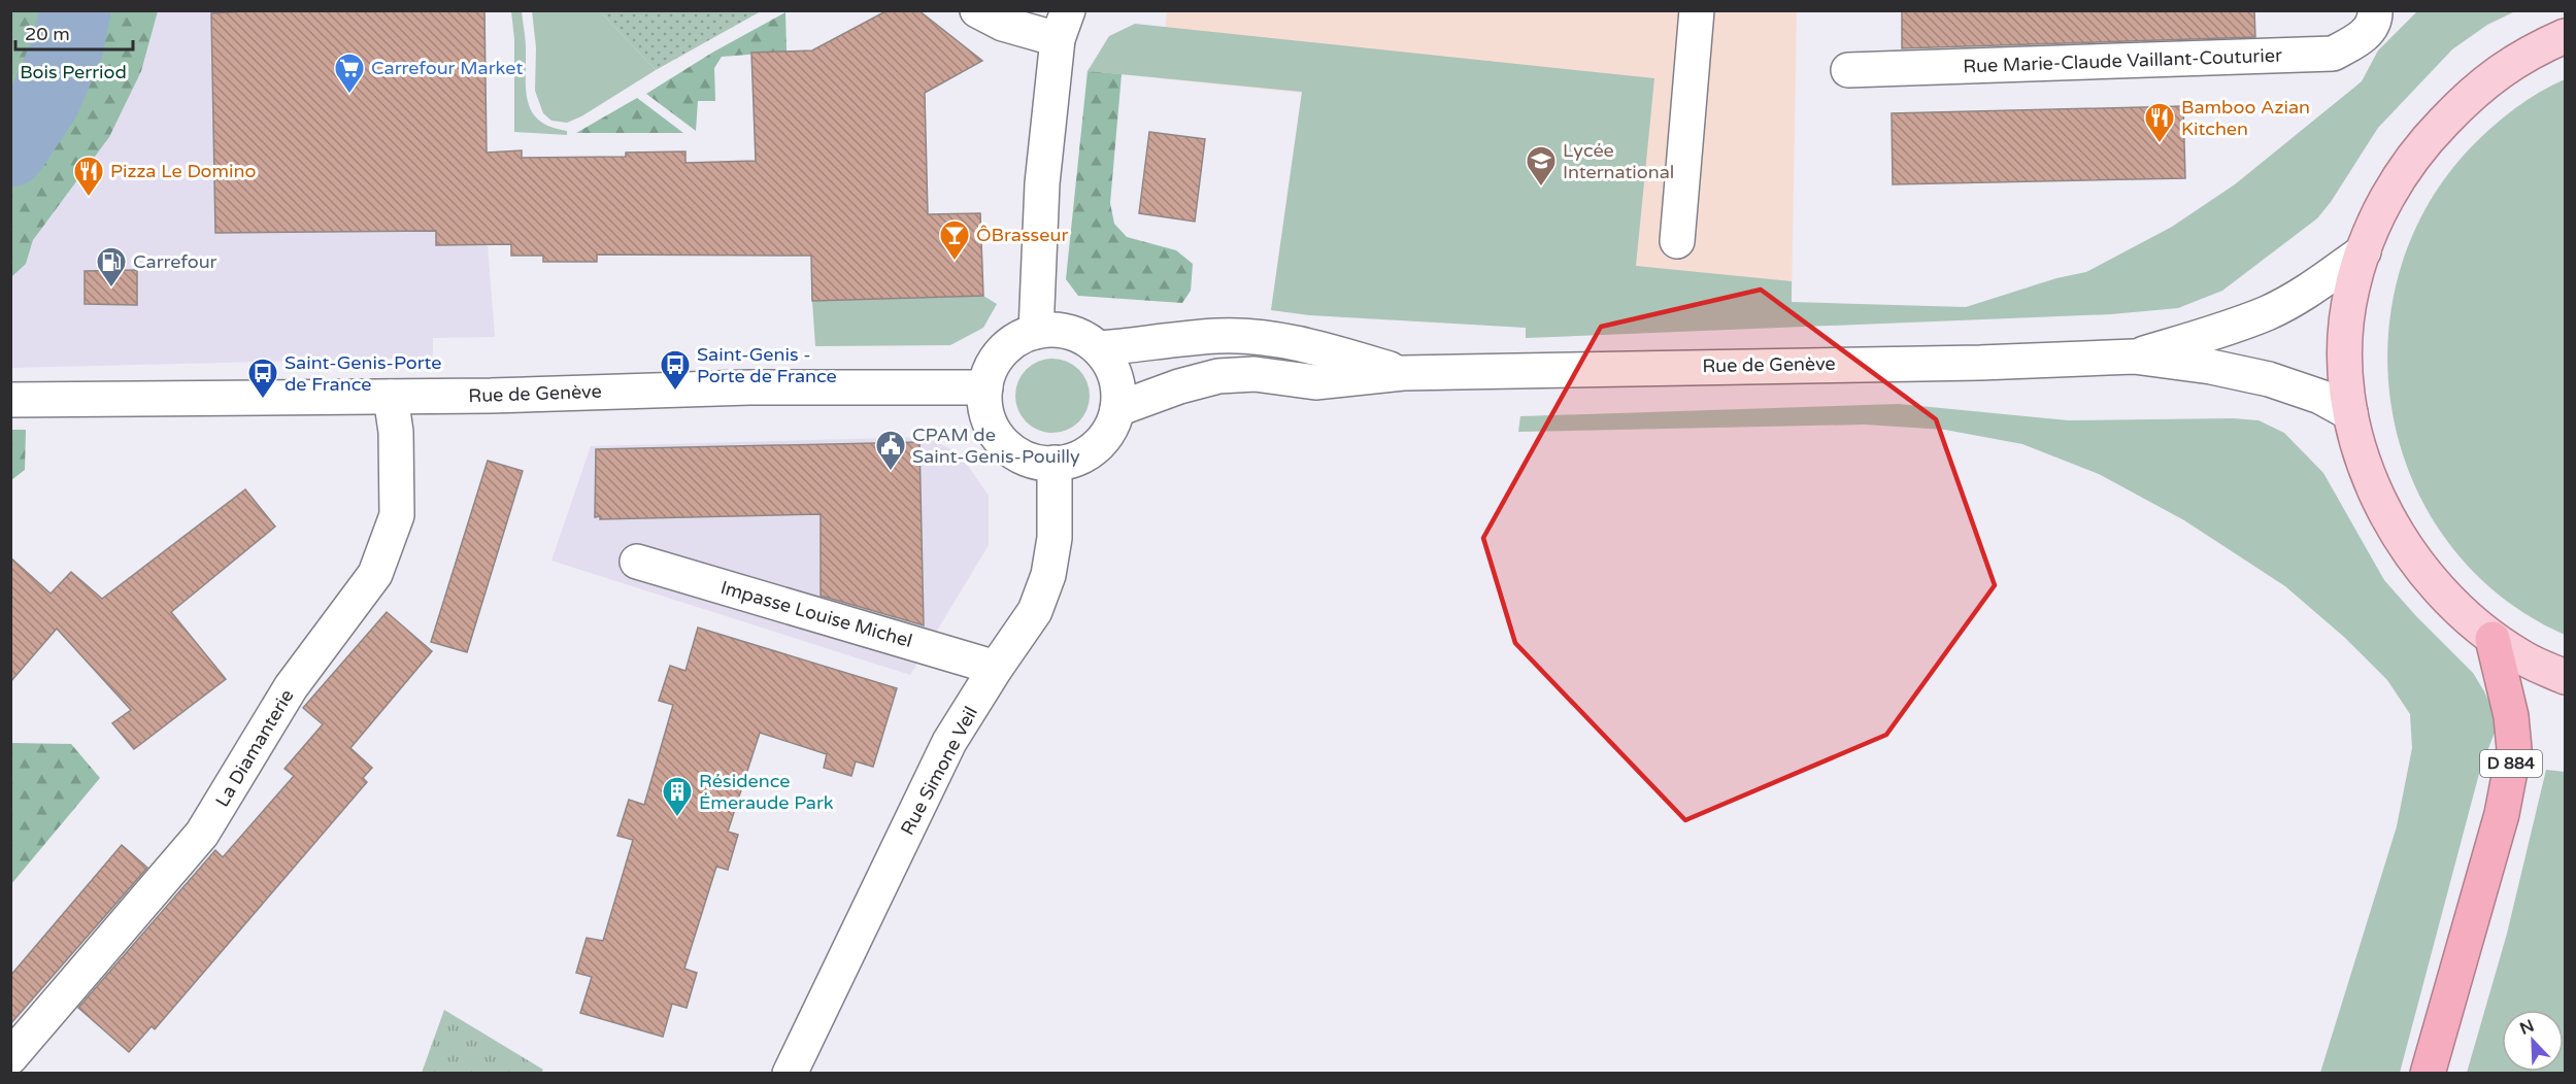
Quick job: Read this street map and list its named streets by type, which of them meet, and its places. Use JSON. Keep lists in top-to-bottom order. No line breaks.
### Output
{"streets":{"highway":["D 884"],"street":["Rue Marie-Claude Vaillant-Couturier","Rue de Genève","Impasse Louise Michel","La Diamanterie","Rue Simone Veil"]},"crossings":[["Rue de Genève","La Diamanterie"],["Rue de Genève","Rue Simone Veil"],["Impasse Louise Michel","Rue Simone Veil"]],"parks":["Bois Perriod"],"places":{"supermarket":["Carrefour Market"],"restaurant":["Bamboo Azian Kitchen","Pizza Le Domino"],"school or university":["Lycée International"],"bar":["ÔBrasseur"],"fuel station":["Carrefour"],"bus stop":["Saint-Genis - Porte de France","Saint-Genis-Porte de France"],"public building":["CPAM de Saint-Genis-Pouilly"],"building":["Résidence Émeraude Park"]},"scale_bar":"20 m","north":"top left"}
